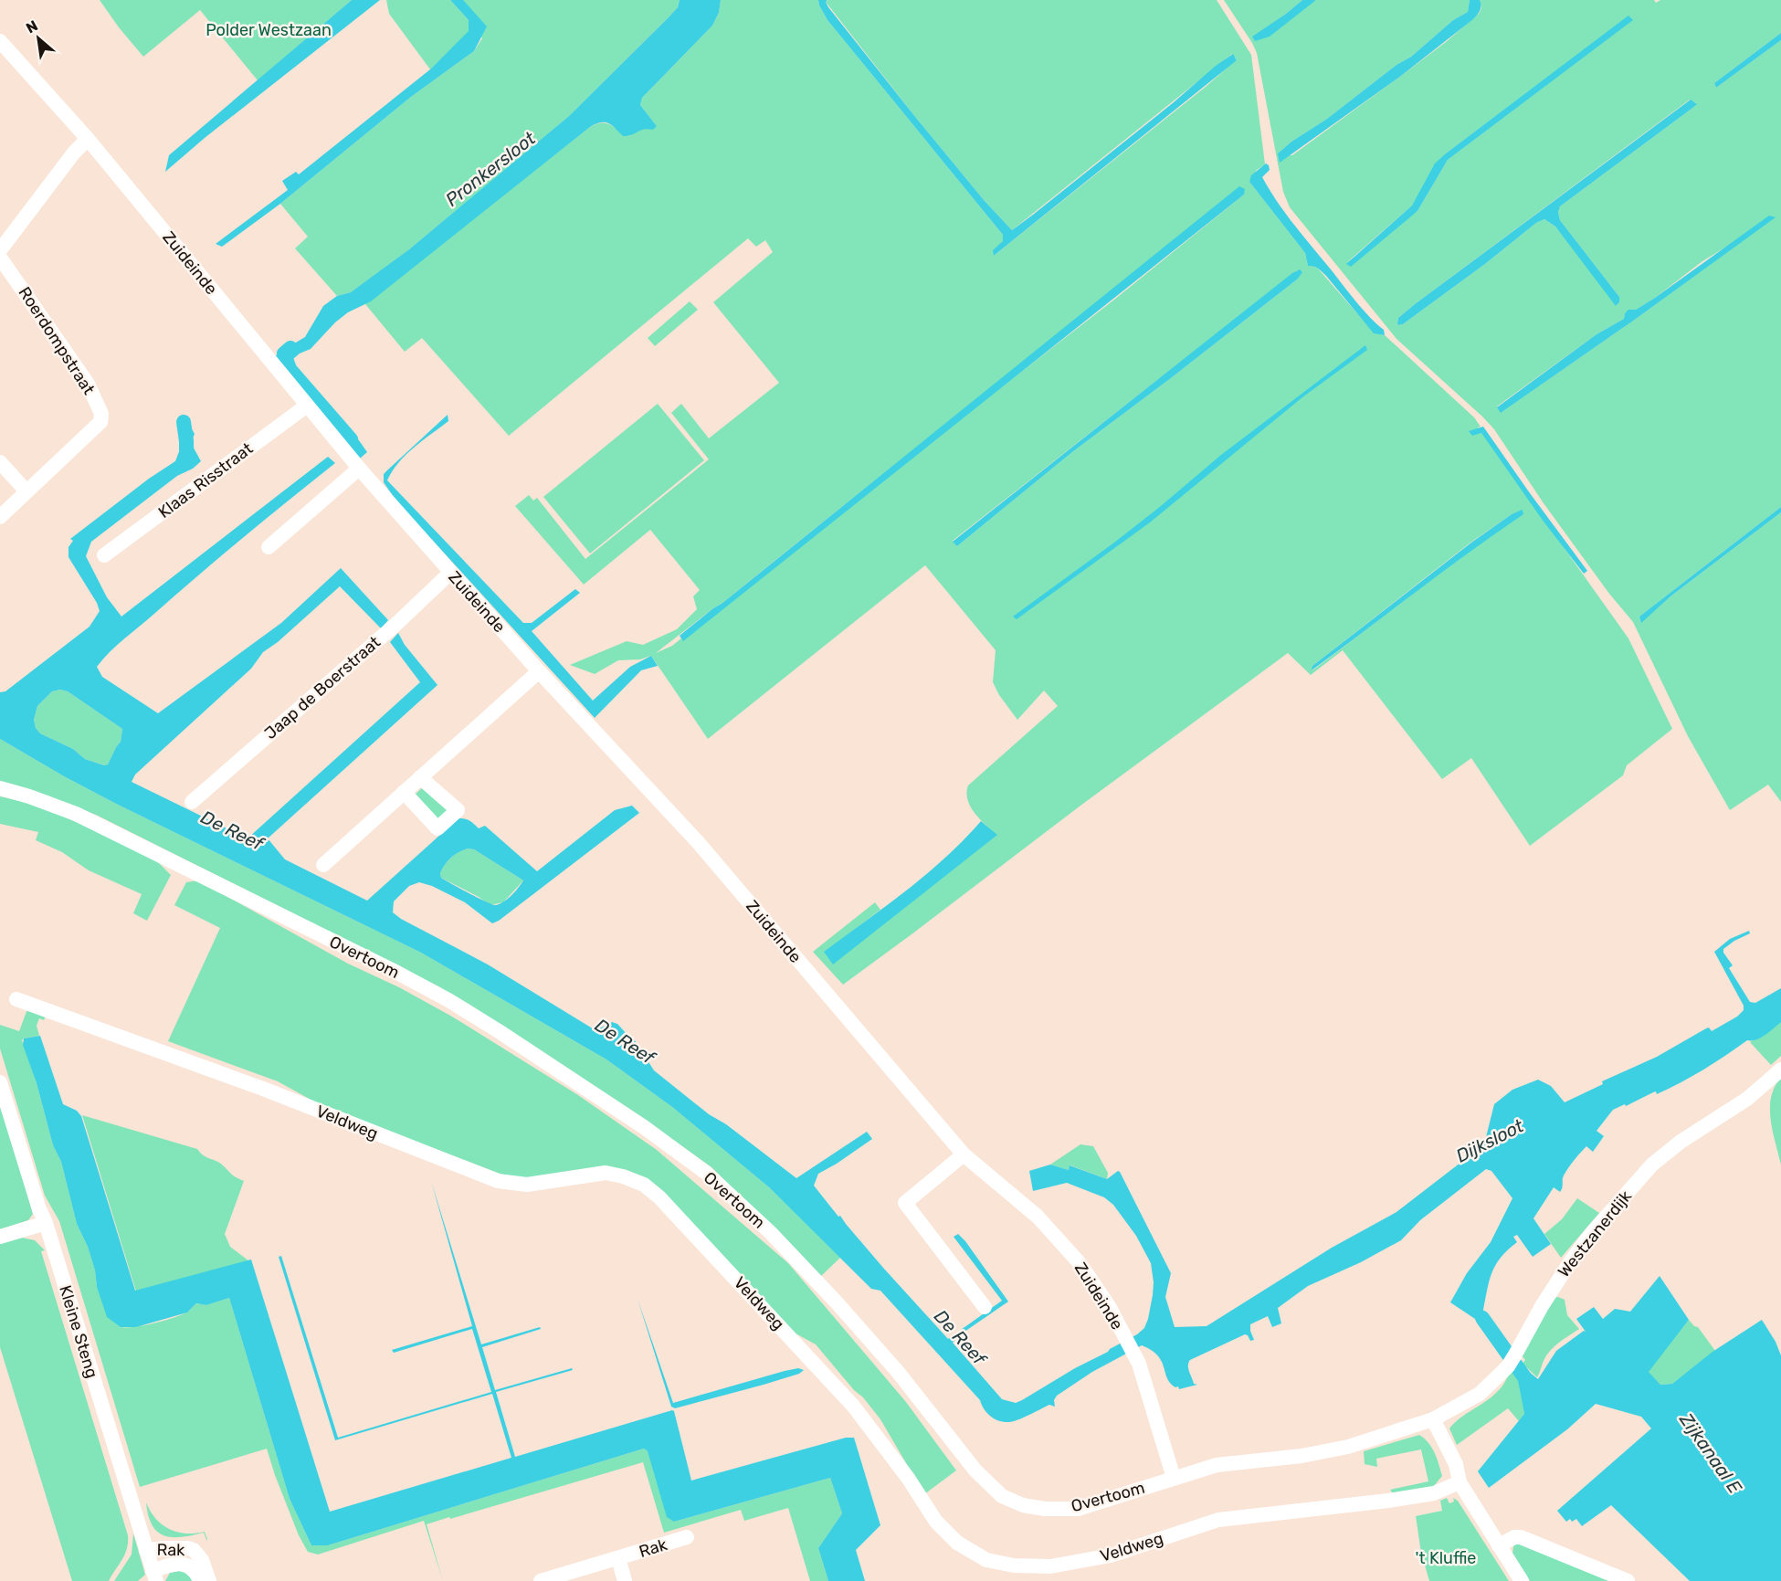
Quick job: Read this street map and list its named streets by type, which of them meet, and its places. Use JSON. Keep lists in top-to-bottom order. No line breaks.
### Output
{"streets":{"street":["Zuideinde","Roerdompstraat","Klaas Risstraat","Jaap de Boerstraat","Overtoom","Veldweg","Westzanerdijk","Kleine Steng","Rak"]},"crossings":[["Zuideinde","Klaas Risstraat"],["Zuideinde","Jaap de Boerstraat"],["Zuideinde","Overtoom"],["Overtoom","Westzanerdijk"],["Kleine Steng","Rak"]],"water":["Pronkersloot","De Reef","Dijksloot","Zijkanaal E"],"parks":["Polder Westzaan","'t Kluffie"],"north":"top left"}
